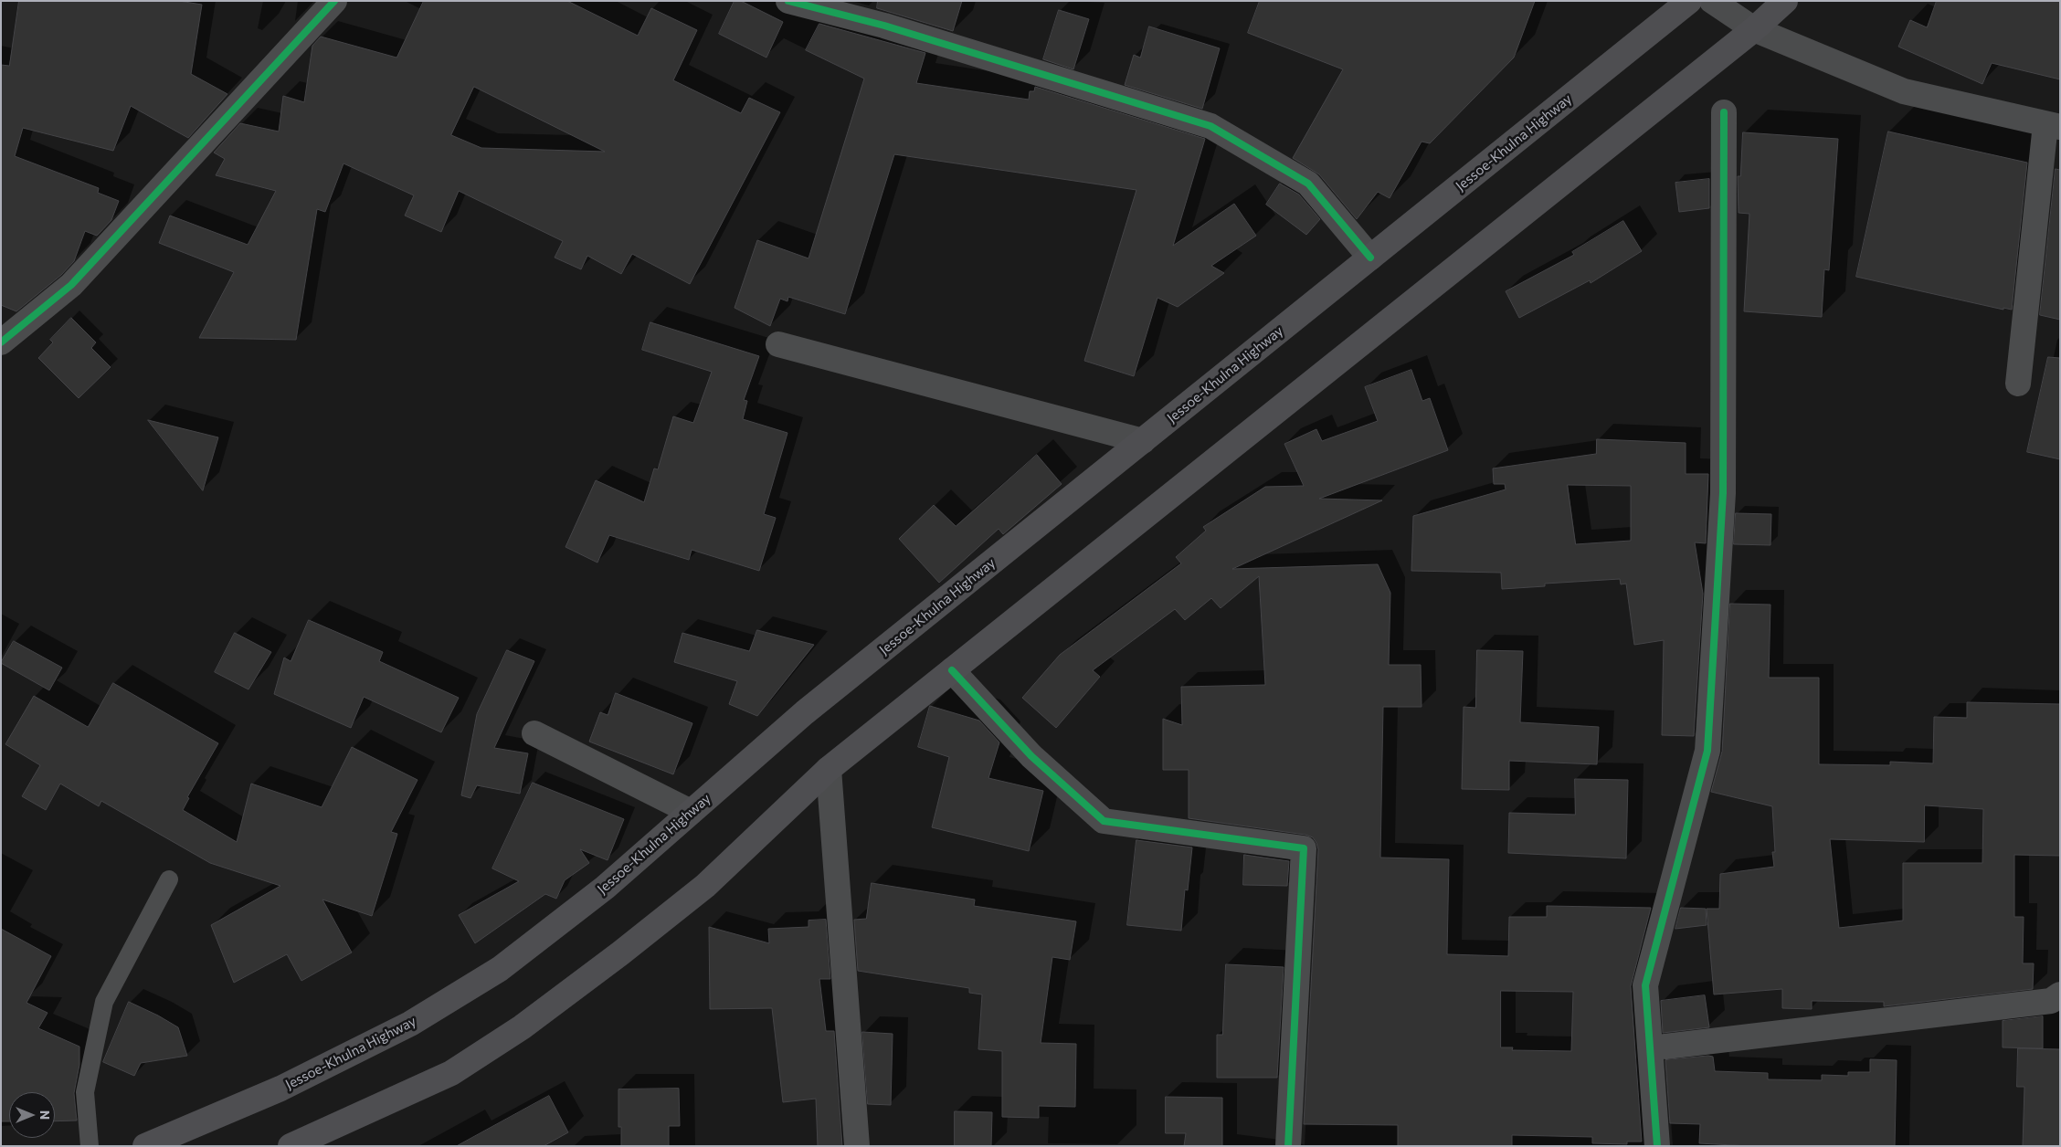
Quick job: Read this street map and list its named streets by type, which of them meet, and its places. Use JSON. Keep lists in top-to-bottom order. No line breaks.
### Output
{"streets":{"highway":["Jessoe-Khulna Highway"]},"north":"right"}
